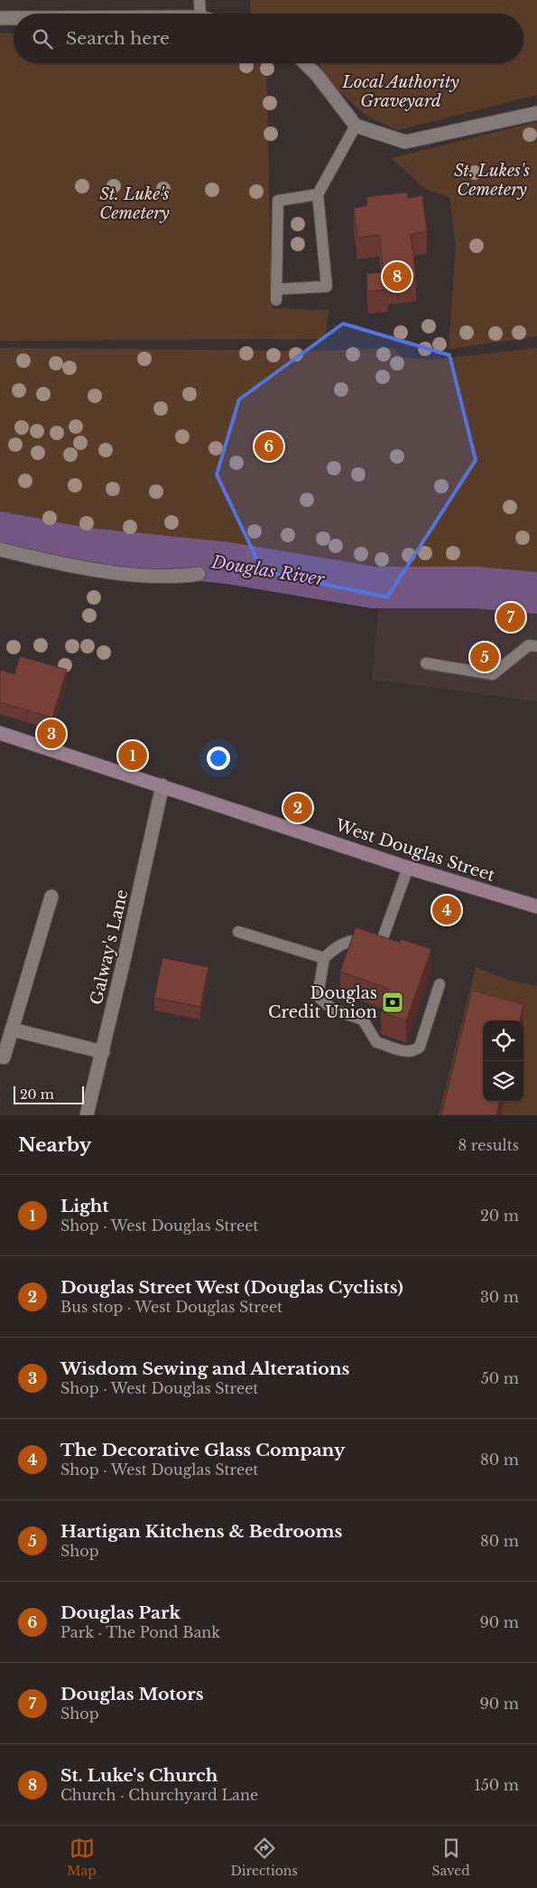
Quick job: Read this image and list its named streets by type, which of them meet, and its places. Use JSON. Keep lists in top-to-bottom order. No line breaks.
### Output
{"streets":{"main road":["West Douglas Street"],"street":["Galway's Lane"]},"crossings":[["West Douglas Street","Galway's Lane"]],"water":["Douglas River"],"parks":["Local Authority Graveyard","St. Lukes's Cemetery","St. Luke's Cemetery"],"places":{"bank":["Douglas Credit Union"]},"scale_bar":"20 m","page":{"search":"Search here","pins":["8","6","7","5","3","1","2","4"],"scale":"20 m","heading":["Nearby","8 results"],"list":[{"mark":"1","name":"Light","note":"Shop · West Douglas Street","value":"20 m"},{"mark":"2","name":"Douglas Street West (Douglas Cyclists)","note":"Bus stop · West Douglas Street","value":"30 m"},{"mark":"3","name":"Wisdom Sewing and Alterations","note":"Shop · West Douglas Street","value":"50 m"},{"mark":"4","name":"The Decorative Glass Company","note":"Shop · West Douglas Street","value":"80 m"},{"mark":"5","name":"Hartigan Kitchens & Bedrooms","note":"Shop","value":"80 m"},{"mark":"6","name":"Douglas Park","note":"Park · The Pond Bank","value":"90 m"},{"mark":"7","name":"Douglas Motors","note":"Shop","value":"90 m"},{"mark":"8","name":"St. Luke's Church","note":"Church · Churchyard Lane","value":"150 m"}],"nav":["Map","Directions","Saved"]}}
